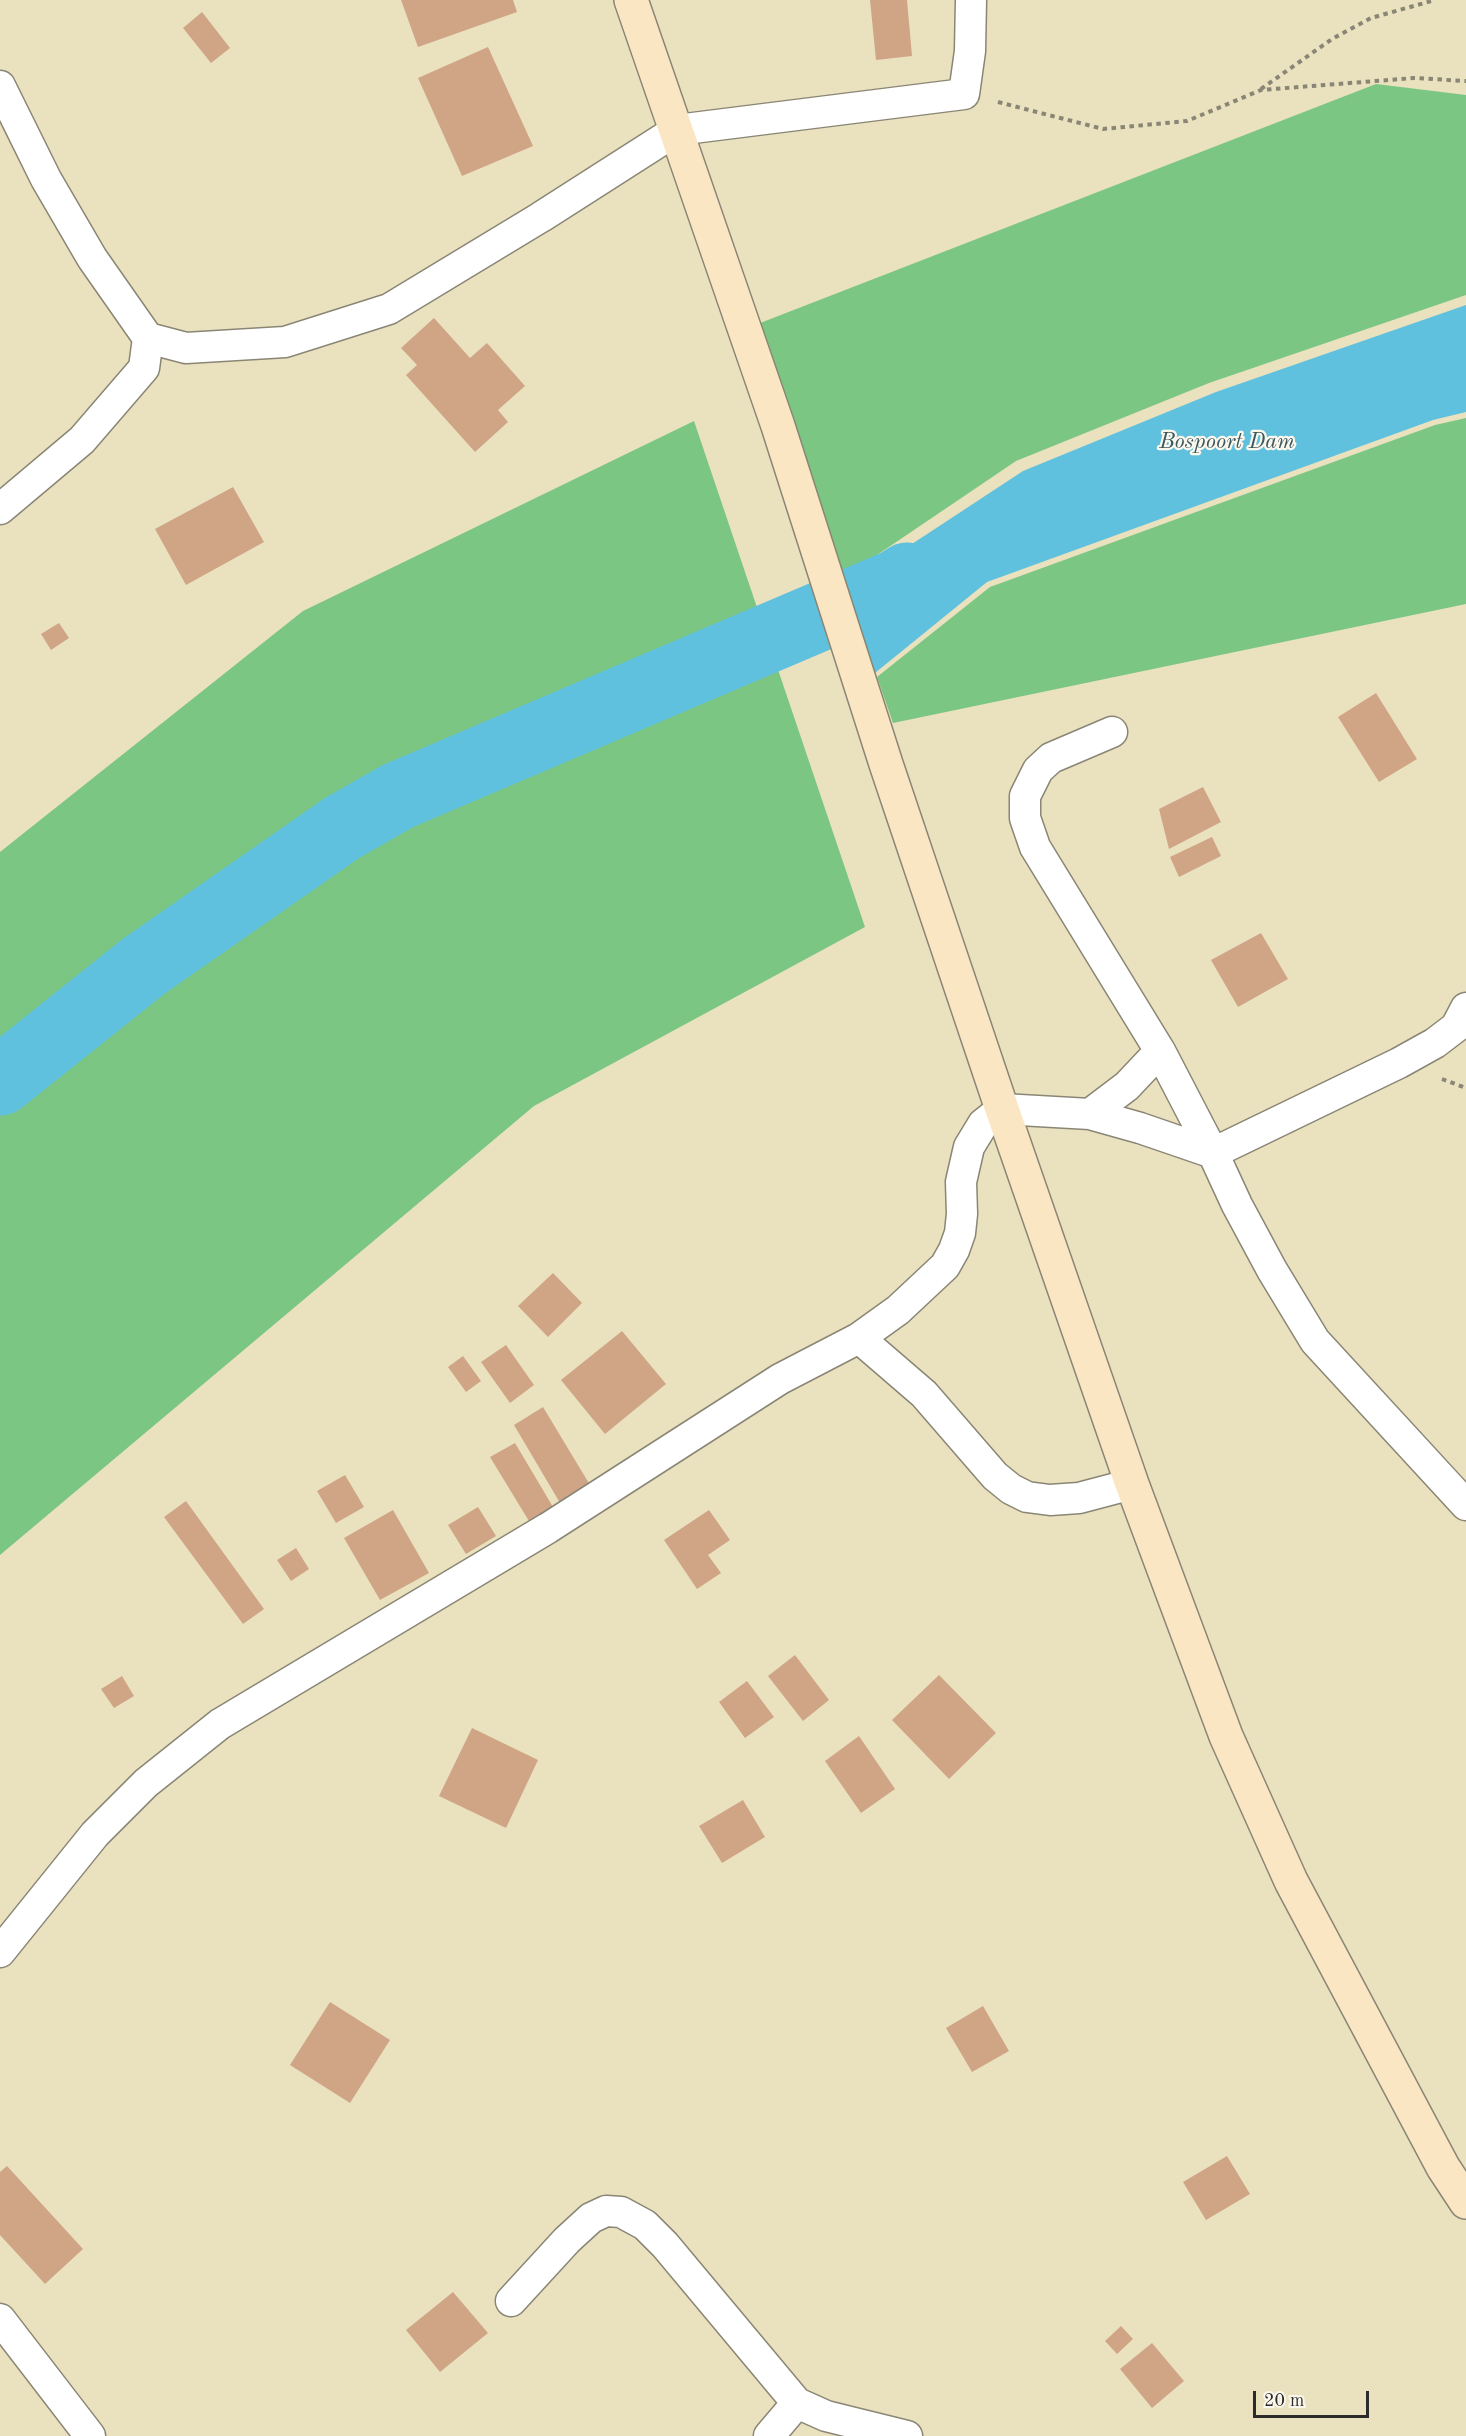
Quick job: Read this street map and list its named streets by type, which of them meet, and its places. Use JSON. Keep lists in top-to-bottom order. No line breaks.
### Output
{"water":["Bospoort Dam"],"scale_bar":"20 m"}
